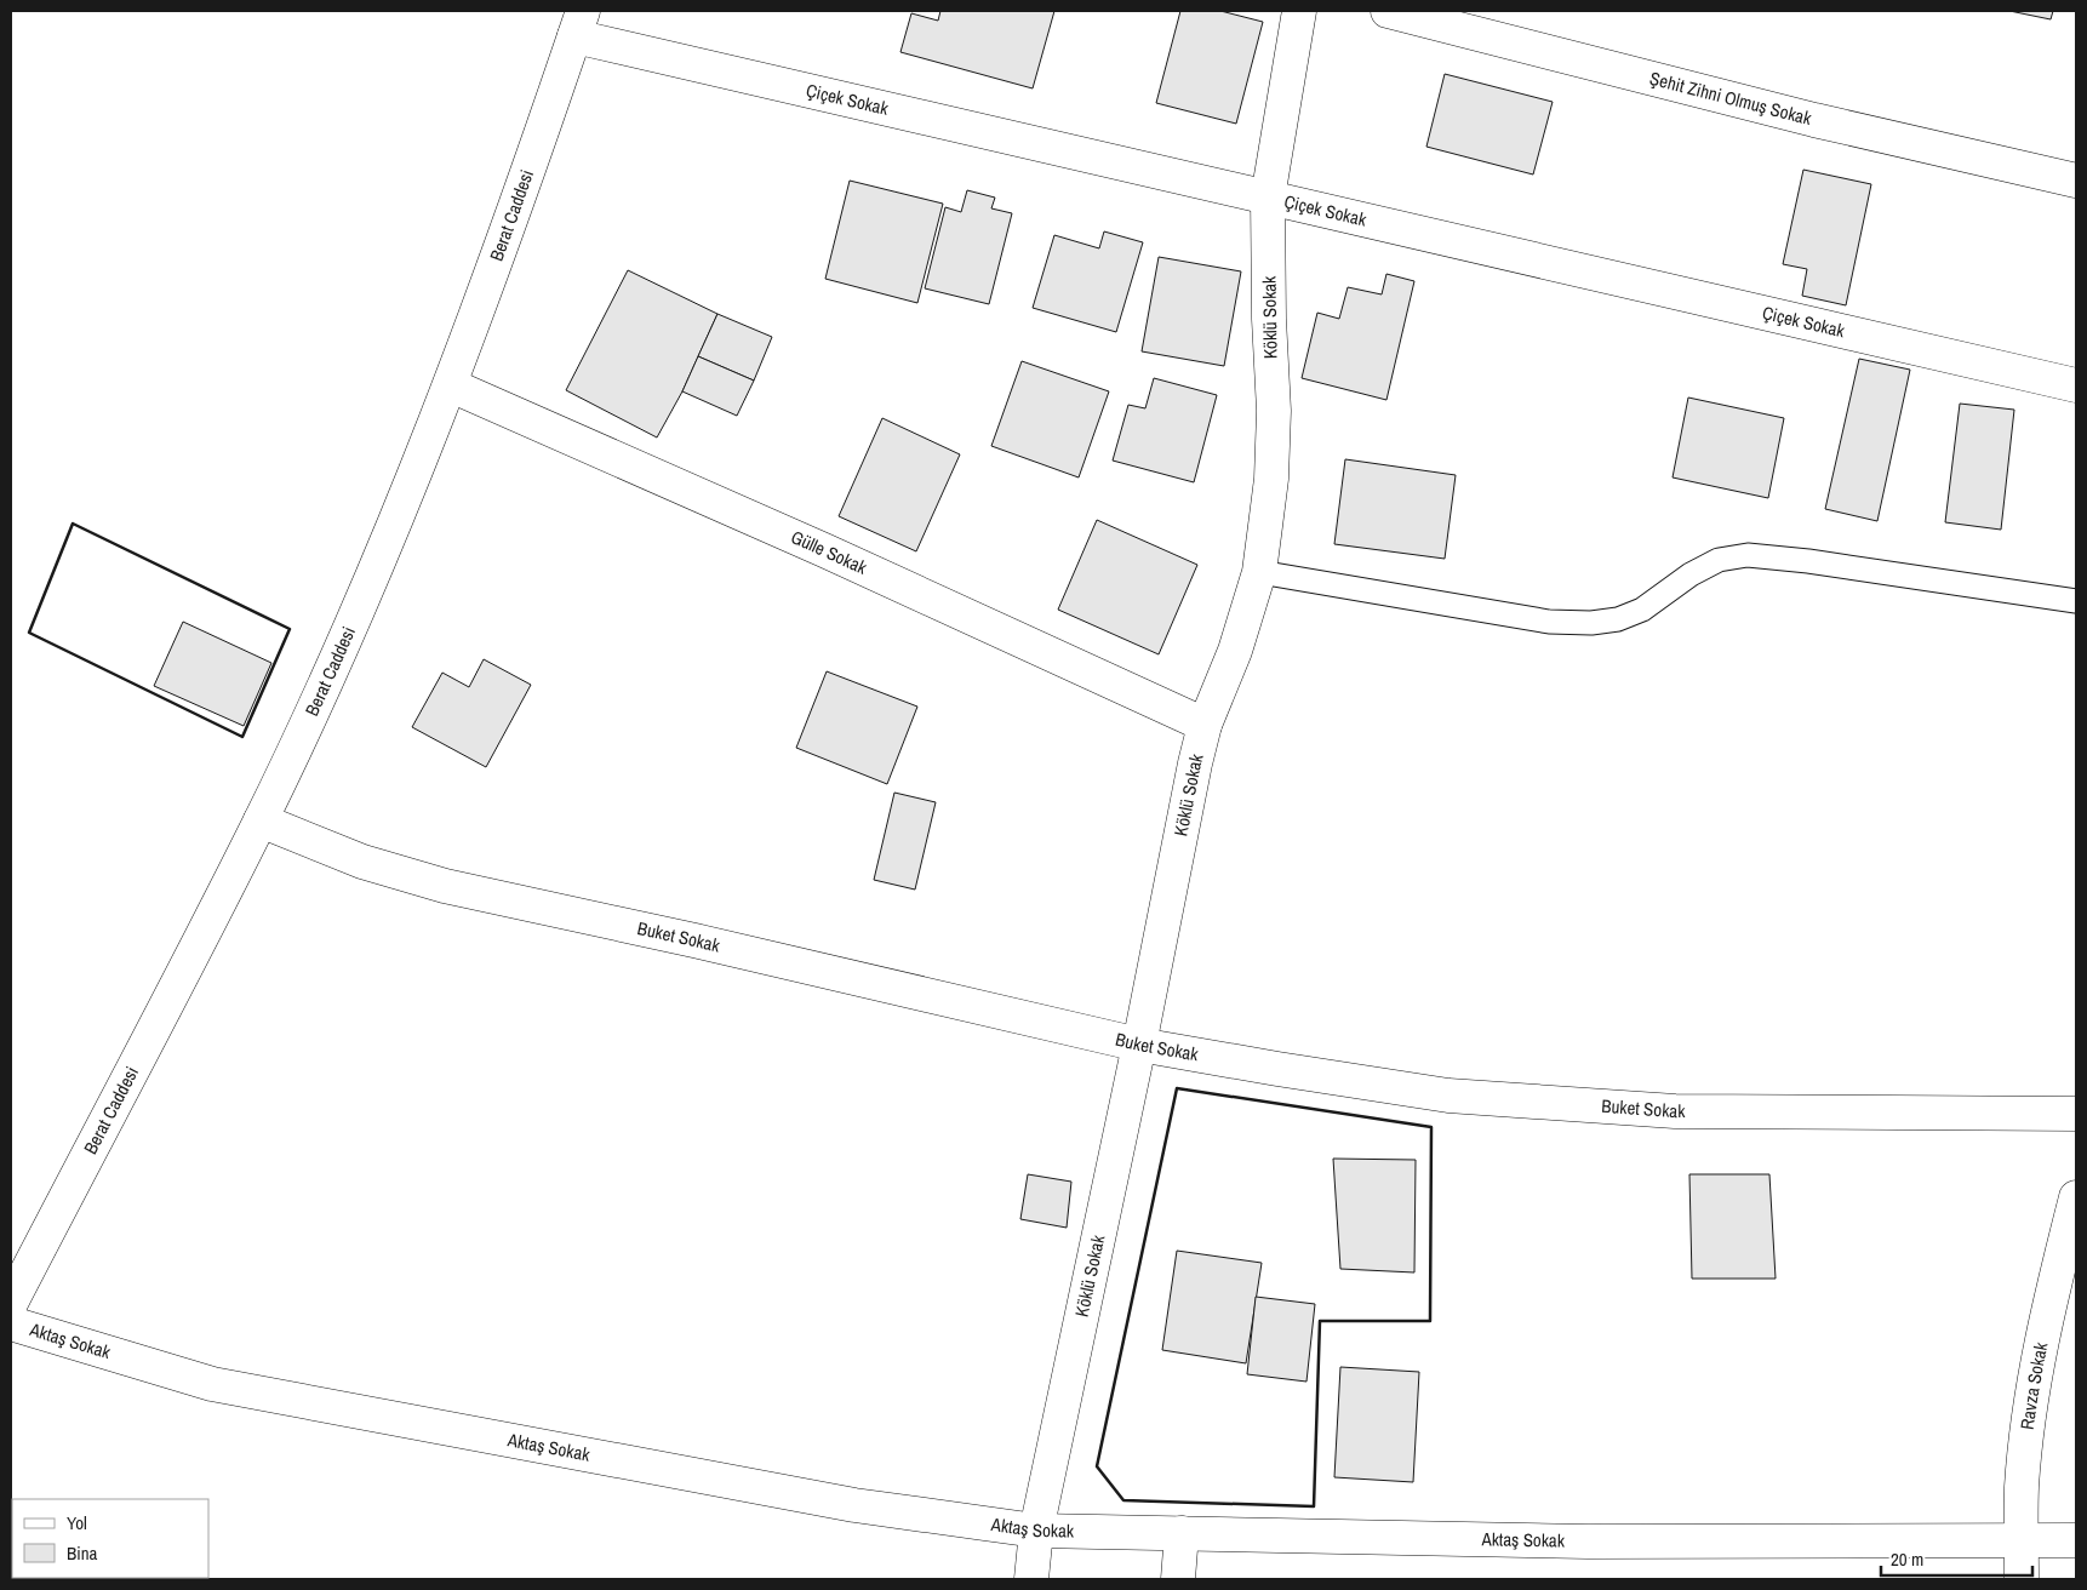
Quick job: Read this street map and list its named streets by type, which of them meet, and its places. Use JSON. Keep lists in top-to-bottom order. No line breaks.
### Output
{"streets":{"street":["Şehit Zihni Olmuş Sokak","Çiçek Sokak","Berat Caddesi","Köklü Sokak","Gülle Sokak","Buket Sokak","Aktaş Sokak","Ravza Sokak"]},"crossings":[["Çiçek Sokak","Berat Caddesi"],["Çiçek Sokak","Köklü Sokak"],["Berat Caddesi","Gülle Sokak"],["Berat Caddesi","Buket Sokak"],["Köklü Sokak","Gülle Sokak"],["Köklü Sokak","Buket Sokak"],["Köklü Sokak","Aktaş Sokak"],["Aktaş Sokak","Ravza Sokak"]],"legend":["Yol","Bina"],"scale_bar":"20 m"}
